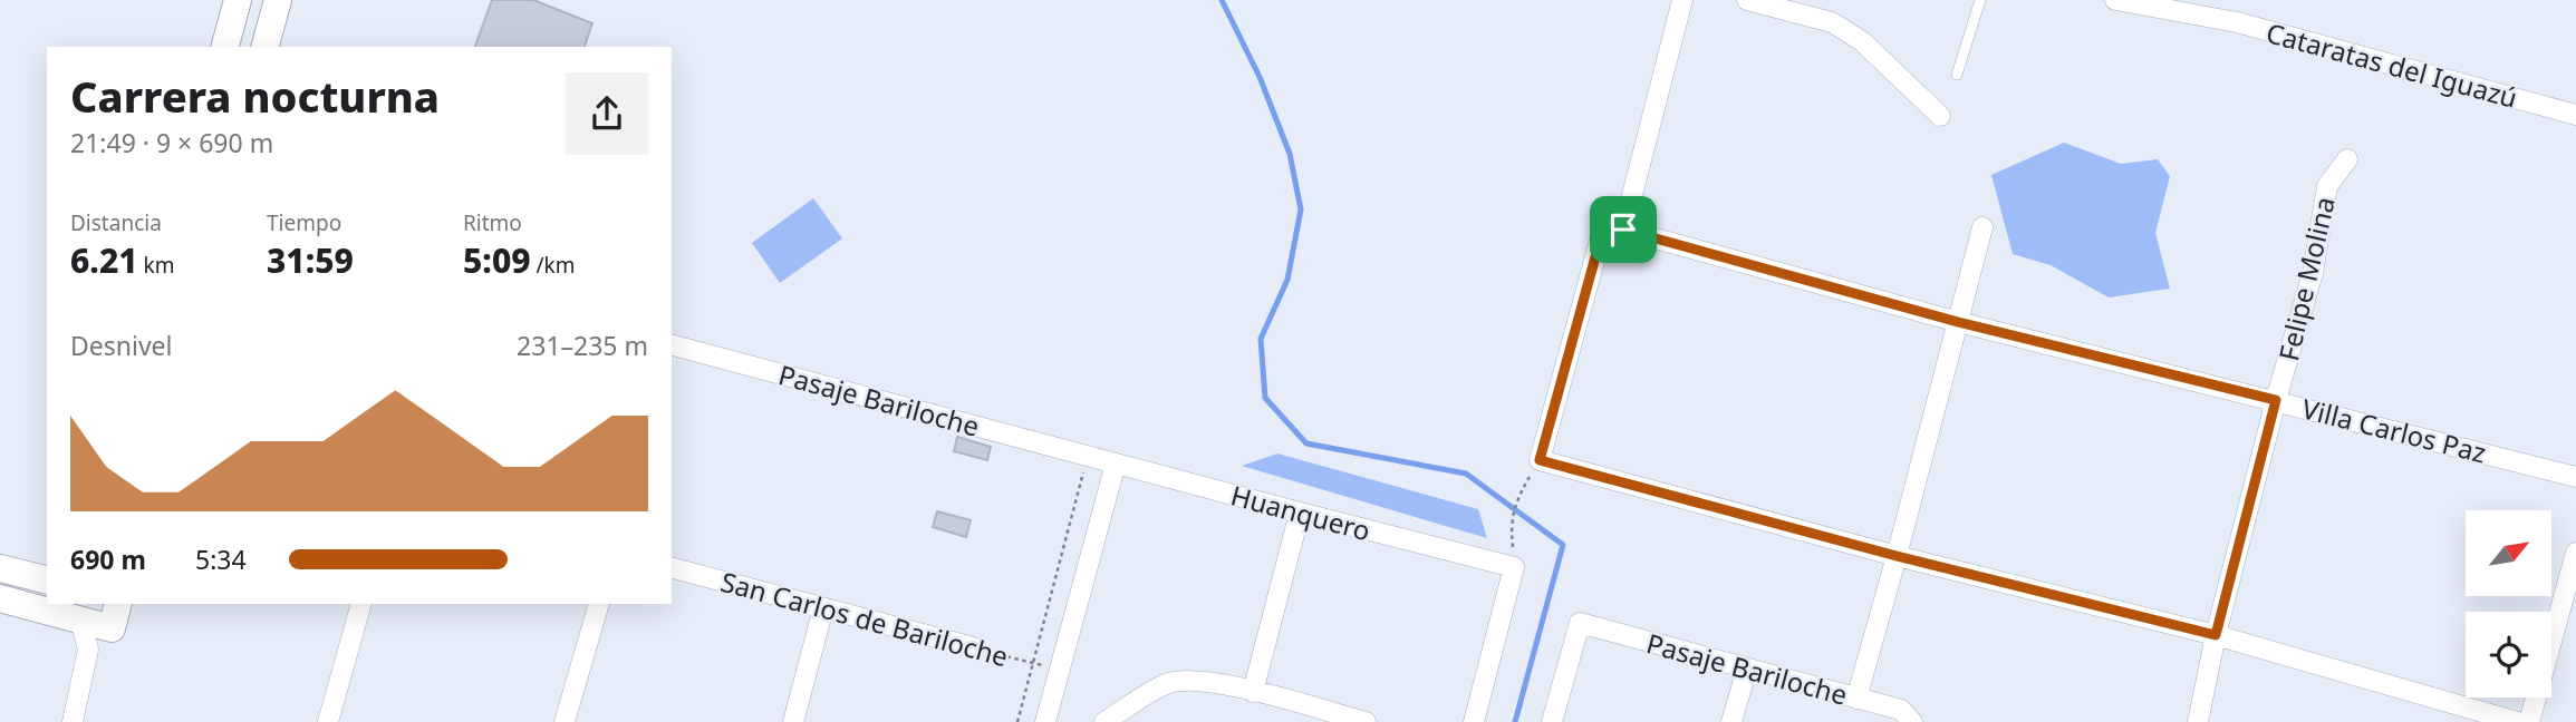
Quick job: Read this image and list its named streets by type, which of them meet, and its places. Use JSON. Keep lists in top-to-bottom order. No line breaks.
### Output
{"streets":{"street":["Cataratas del Iguazú","Felipe Molina","Pasaje Bariloche","Villa Carlos Paz","Huanquero","San Carlos de Bariloche"]},"crossings":[["Felipe Molina","Villa Carlos Paz"],["Pasaje Bariloche","Huanquero"]],"north":"top right","page":{"heading":["Carrera nocturna","21:49 · 9 × 690 m"],"stats":[["Distancia","6.21 km"],["Tiempo","31:59"],["Ritmo","5:09 /km"]],"chart":["Desnivel","231–235 m"],"list":[{"name":"690 m","note":"5:34"}]}}
